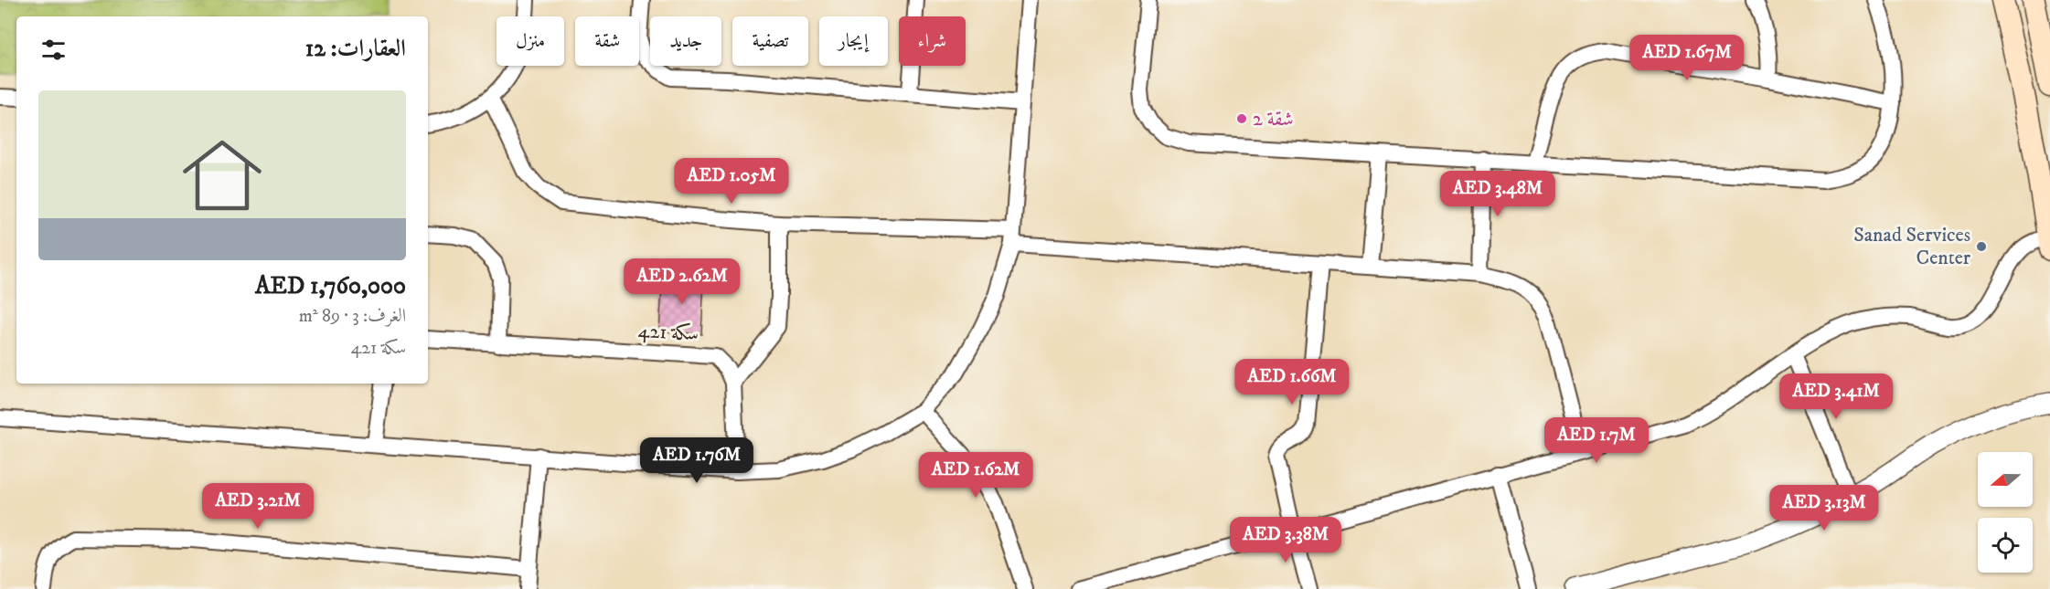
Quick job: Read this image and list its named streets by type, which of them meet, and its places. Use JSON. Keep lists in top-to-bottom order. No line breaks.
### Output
{"streets":{"street":["سكة 421"]},"places":["شقة 2","Sanad Services Center"],"north":"left","page":{"chip":["شراء","إيجار","تصفية","جديد","شقة","منزل"],"heading":"العقارات: 12","price":["AED 1.67M","AED 1.05M","AED 3.48M","AED 2.62M","AED 1.66M","AED 3.41M","AED 1.7M","AED 1.76M","AED 1.62M","AED 3.21M","AED 3.13M","AED 3.38M"],"list":[{"name":"AED 1,760,000","note":"الغرف: 3 · 89 m² · سكة 421"}]}}
